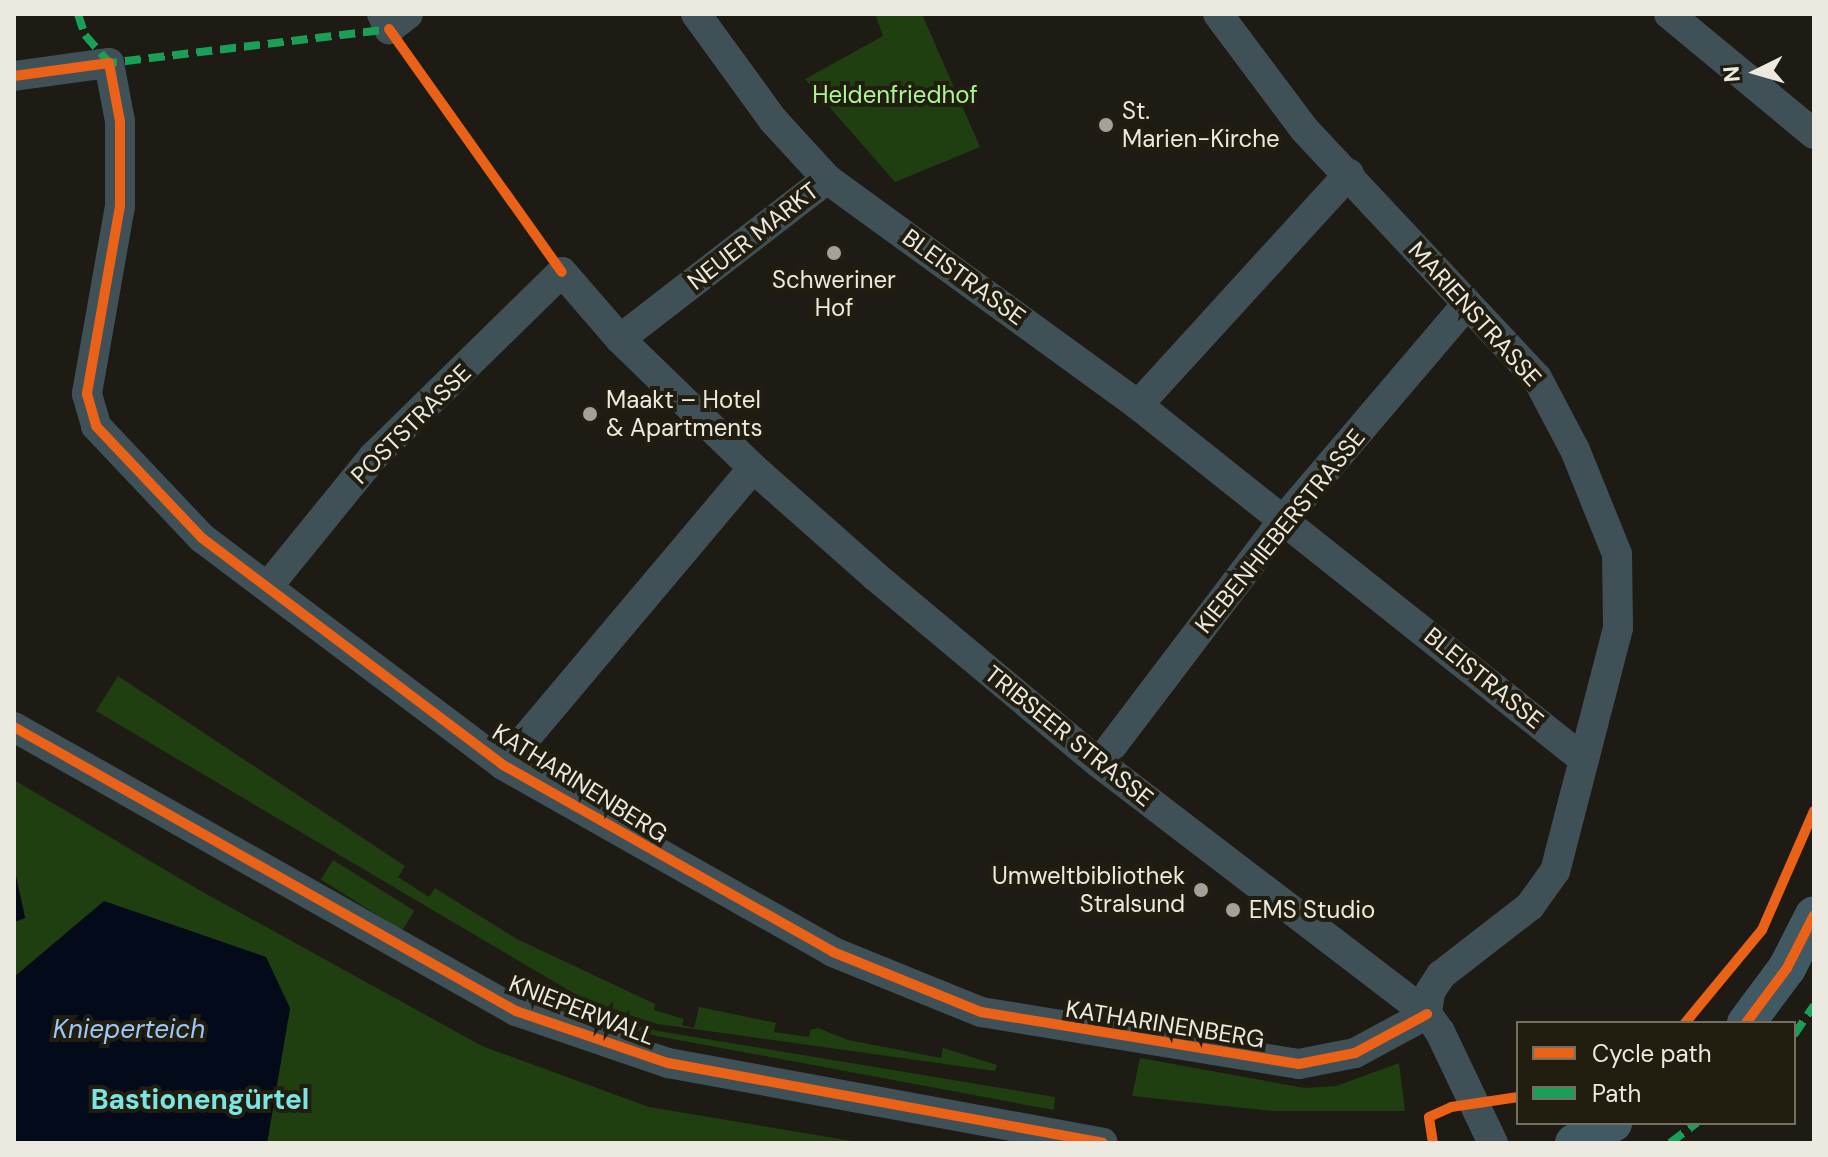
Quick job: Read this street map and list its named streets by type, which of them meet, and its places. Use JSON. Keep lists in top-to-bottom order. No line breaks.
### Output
{"streets":{"street":["NEUER MARKT","BLEISTRASSE","MARIENSTRASSE","POSTSTRASSE","KIEBENHIEBERSTRASSE","TRIBSEER STRASSE","KATHARINENBERG","KNIEPERWALL"]},"crossings":[["NEUER MARKT","BLEISTRASSE"],["NEUER MARKT","POSTSTRASSE"],["NEUER MARKT","TRIBSEER STRASSE"],["BLEISTRASSE","MARIENSTRASSE"],["BLEISTRASSE","KIEBENHIEBERSTRASSE"],["MARIENSTRASSE","KIEBENHIEBERSTRASSE"],["POSTSTRASSE","TRIBSEER STRASSE"],["POSTSTRASSE","KATHARINENBERG"],["KIEBENHIEBERSTRASSE","TRIBSEER STRASSE"],["TRIBSEER STRASSE","KATHARINENBERG"]],"districts":["Bastionengürtel"],"water":["Knieperteich"],"parks":["Heldenfriedhof"],"places":["St. Marien-Kirche","Schweriner Hof","Maakt – Hotel & Apartments","Umweltbibliothek Stralsund","EMS Studio"],"legend":["Cycle path","Path"],"north":"left"}
